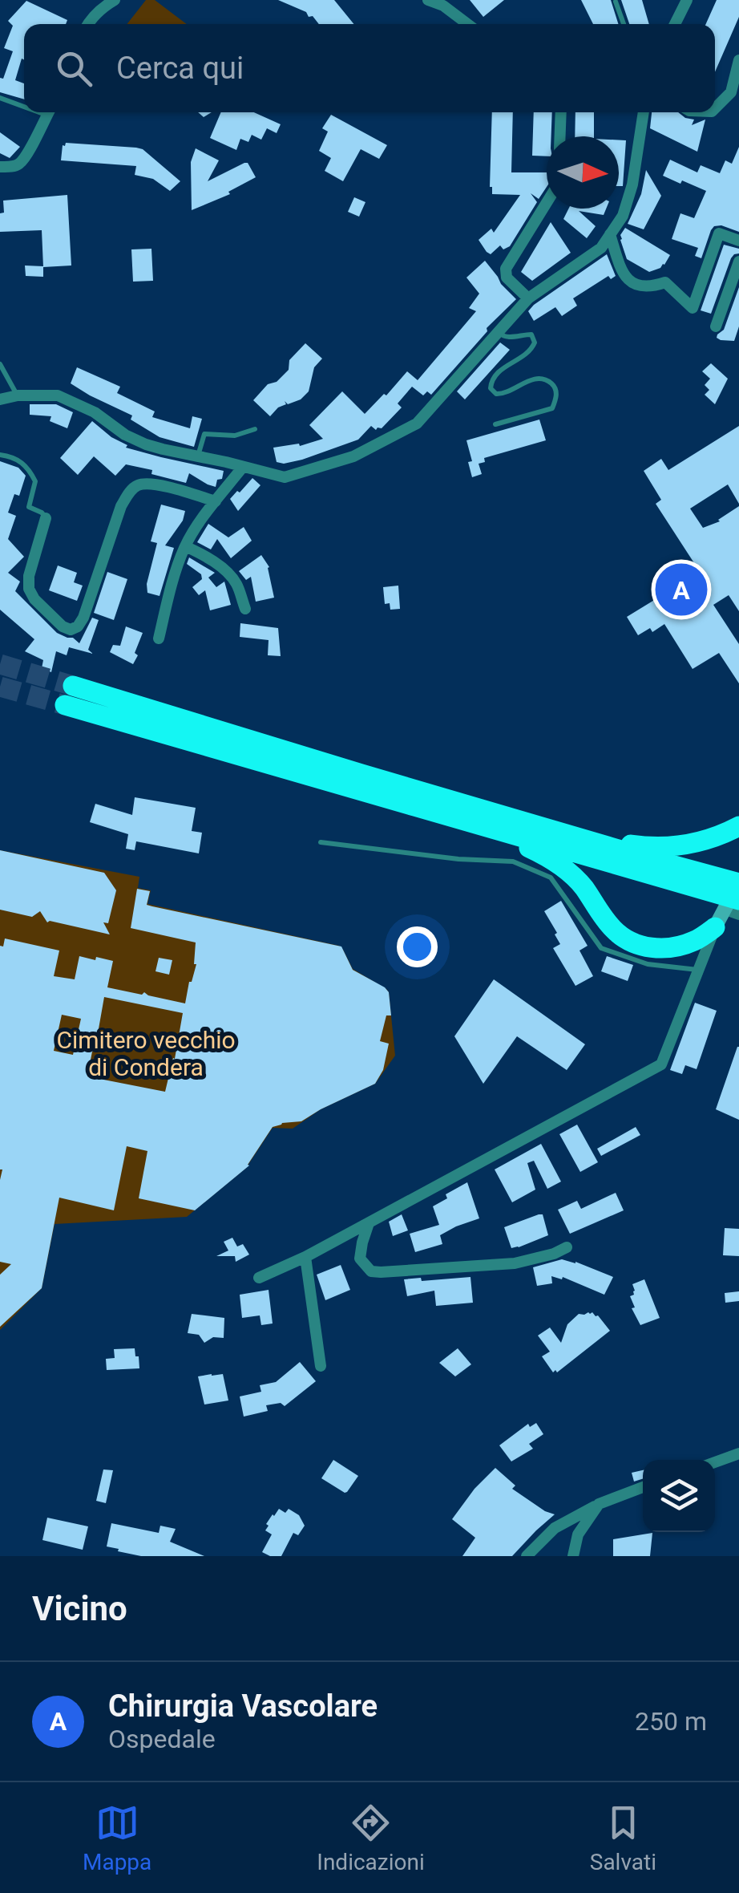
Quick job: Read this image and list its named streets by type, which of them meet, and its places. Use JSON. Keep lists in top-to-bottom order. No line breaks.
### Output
{"parks":["Cimitero vecchio di Condera"],"north":"right","page":{"search":"Cerca qui","pins":"A","heading":"Vicino","list":[{"mark":"A","name":"Chirurgia Vascolare","note":"Ospedale","value":"250 m"}],"nav":["Mappa","Indicazioni","Salvati"]}}
